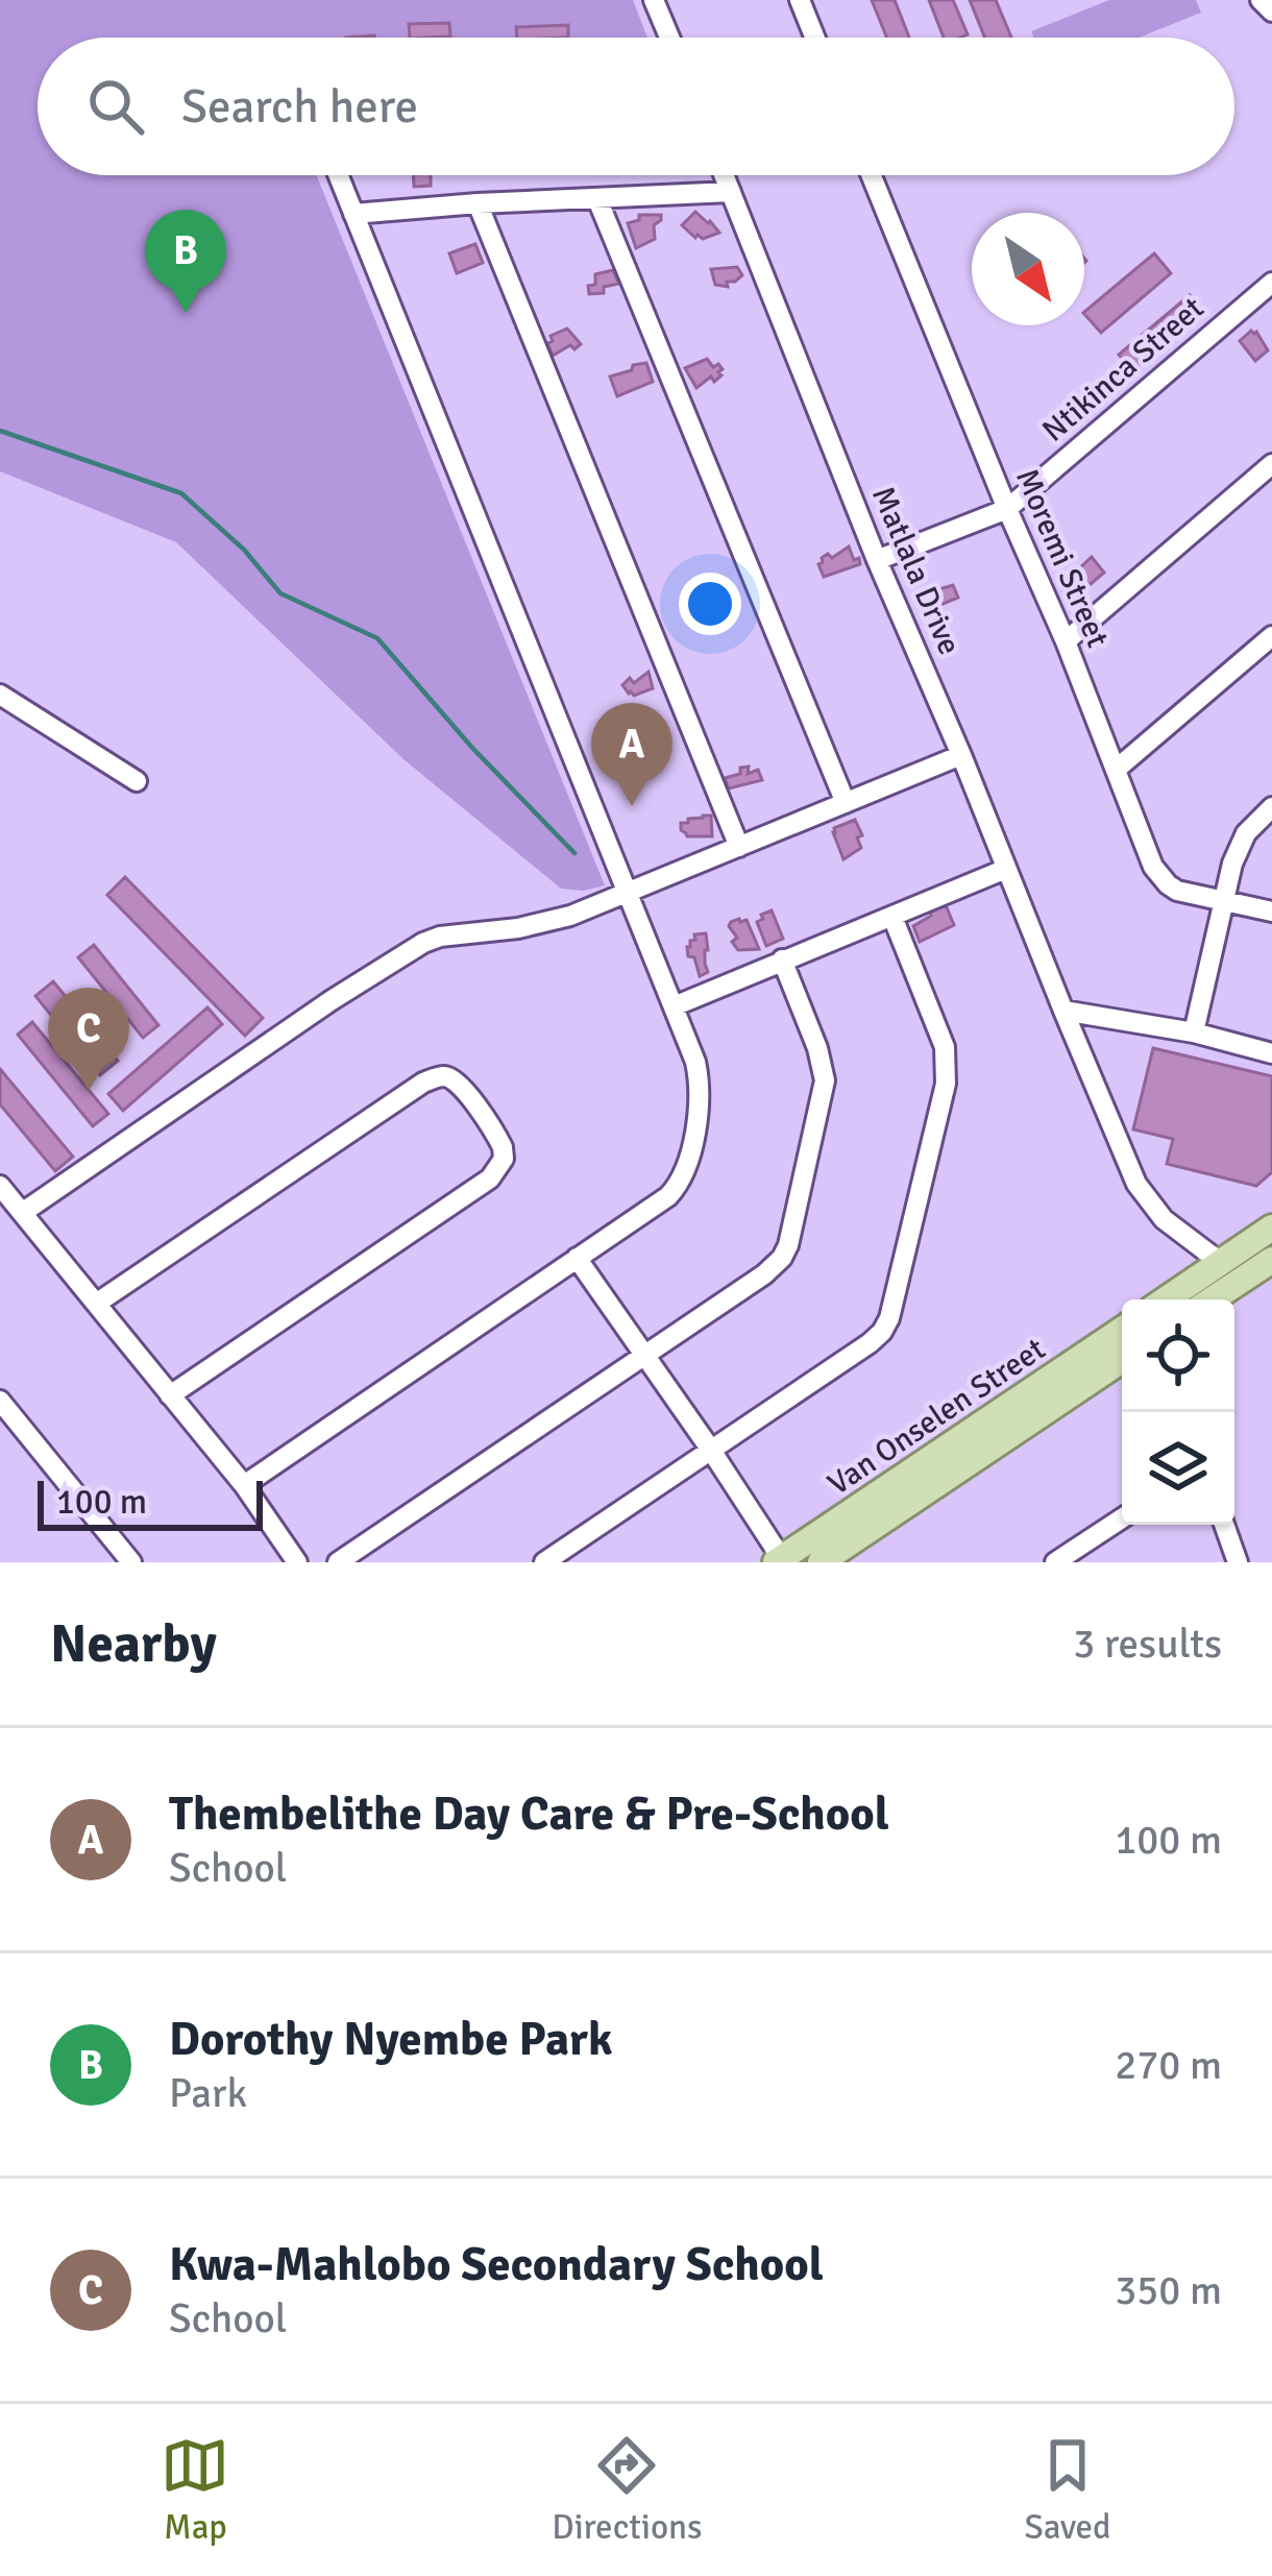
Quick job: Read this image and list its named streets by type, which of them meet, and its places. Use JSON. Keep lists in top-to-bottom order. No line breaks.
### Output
{"streets":{"main road":["Van Onselen Street"],"street":["Ntikinca Street","Moremi Street","Matlala Drive"]},"crossings":[["Ntikinca Street","Moremi Street"],["Ntikinca Street","Matlala Drive"]],"scale_bar":"100 m","north":"bottom right","page":{"search":"Search here","pins":["B","A","C"],"scale":"100 m","heading":["Nearby","3 results"],"list":[{"mark":"A","name":"Thembelithe Day Care & Pre-School","note":"School","value":"100 m"},{"mark":"B","name":"Dorothy Nyembe Park","note":"Park","value":"270 m"},{"mark":"C","name":"Kwa-Mahlobo Secondary School","note":"School","value":"350 m"}],"nav":["Map","Directions","Saved"]}}
